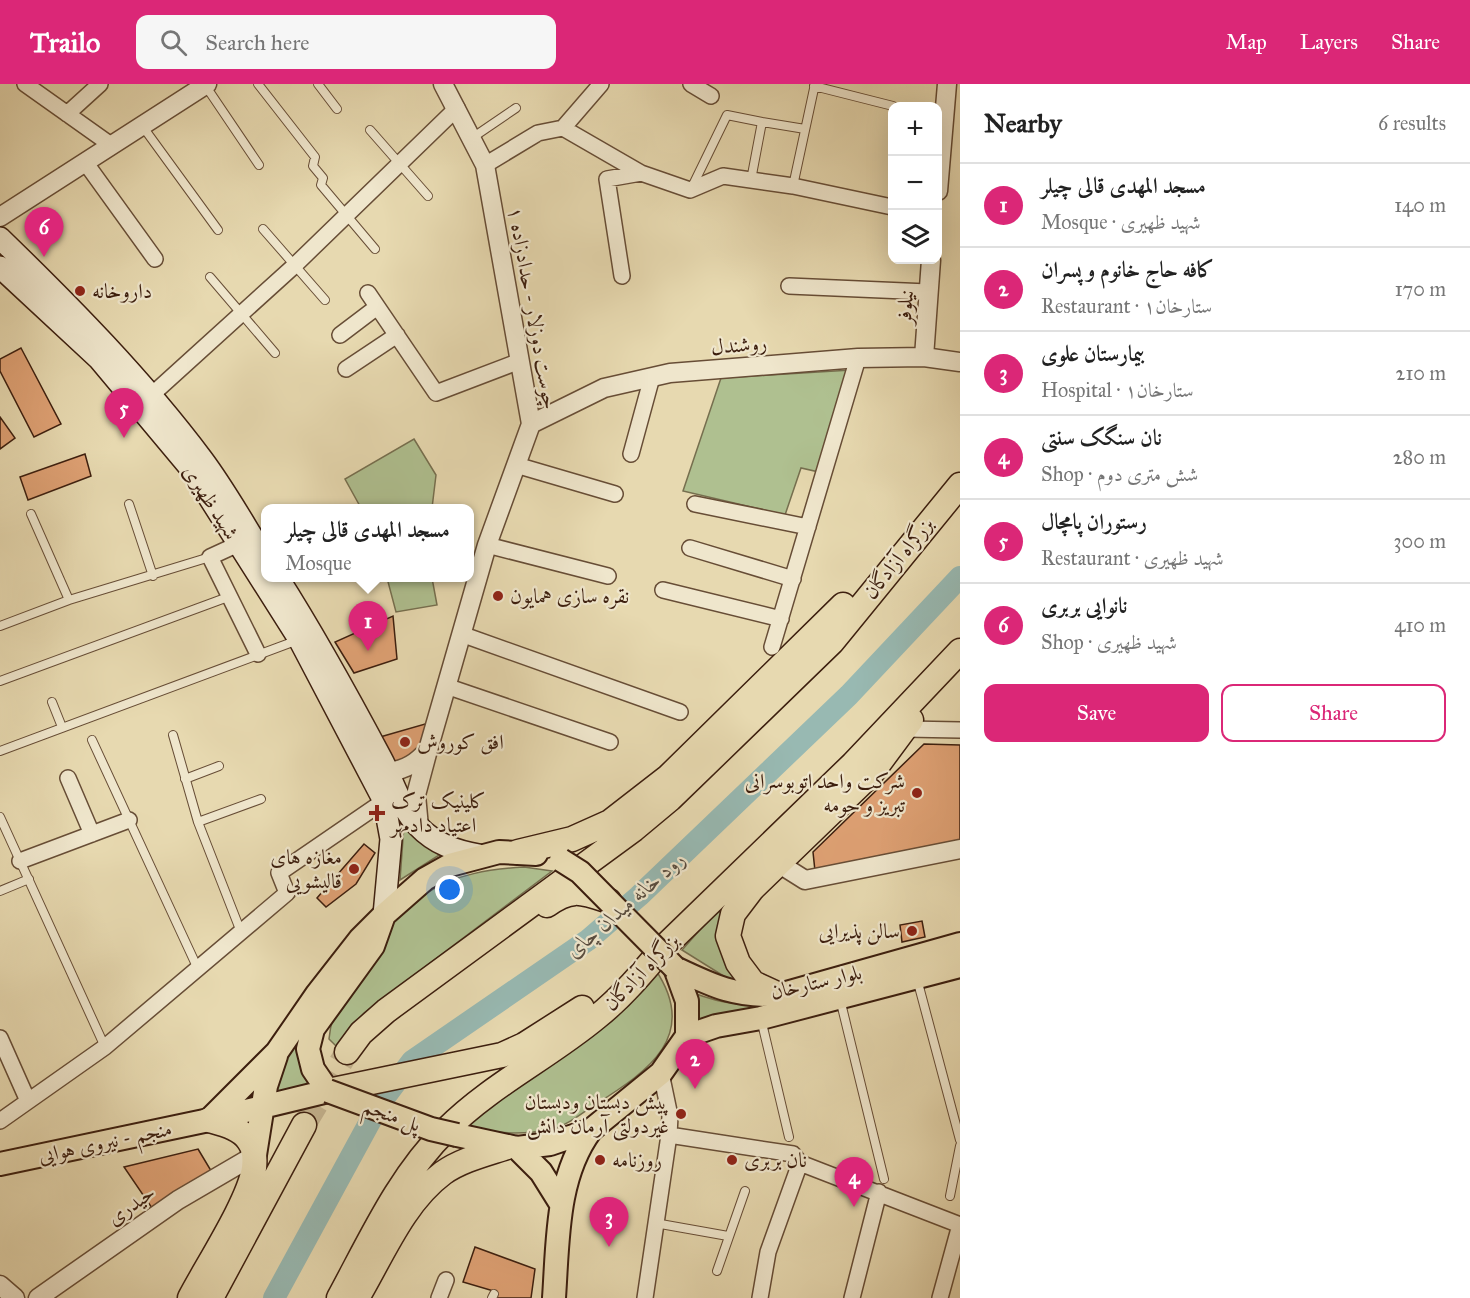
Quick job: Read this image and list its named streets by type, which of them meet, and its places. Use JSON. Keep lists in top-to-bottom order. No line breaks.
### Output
{"streets":{"highway":["بزرگراه آزادگان"],"main road":["شهید ظهیری","بلوار ستارخان","پل منجم","منجم - نیروی هوایی"],"street":["نیلوفر","چوست دوزلار - حدادزاده ۱","روشندل","حیدری"]},"crossings":[["نیلوفر","روشندل"],["چوست دوزلار - حدادزاده ۱","روشندل"],["چوست دوزلار - حدادزاده ۱","شهید ظهیری"],["بزرگراه آزادگان","بلوار ستارخان"],["پل منجم","منجم - نیروی هوایی"]],"water":["رود خانه میدان چای"],"places":{"other":["داروخانه","نقره سازی همایون","افق کوروش","شرکت واحد اتوبوسرانی تبریز و حومه","مغازه های قالیشویی","سالن پذیرایی","پیش دبستان ودبستان غیردولتی آرمان دانش","روزنامه","نان بربری"],"health":["کلینیک ترک اعتیاد دادمهر"]},"page":{"header":"Trailo","search":"Search here","nav":["Map","Layers","Share"],"heading":["Nearby","6 results"],"map_buttons":["+","−"],"list":[{"mark":"1","name":"مسجد المهدی قالی چیلر","note":"Mosque · شهید ظهیری","value":"140 m"},{"mark":"2","name":"کافه حاج‌ خانوم‌ و پسران","note":"Restaurant · ستارخان۱","value":"170 m"},{"mark":"3","name":"بیمارستان علوی","note":"Hospital · ستارخان۱","value":"210 m"},{"mark":"4","name":"نان سنگک سنتی","note":"Shop · شش متری دوم","value":"280 m"},{"mark":"5","name":"رستوران پامچال","note":"Restaurant · شهید ظهیری","value":"300 m"},{"mark":"6","name":"نانوایی بربری","note":"Shop · شهید ظهیری","value":"410 m"}],"pins":["6","5","1","2","4","3"],"popup":["مسجد المهدی قالی چیلر","Mosque"],"buttons":["Save","Share"]}}
